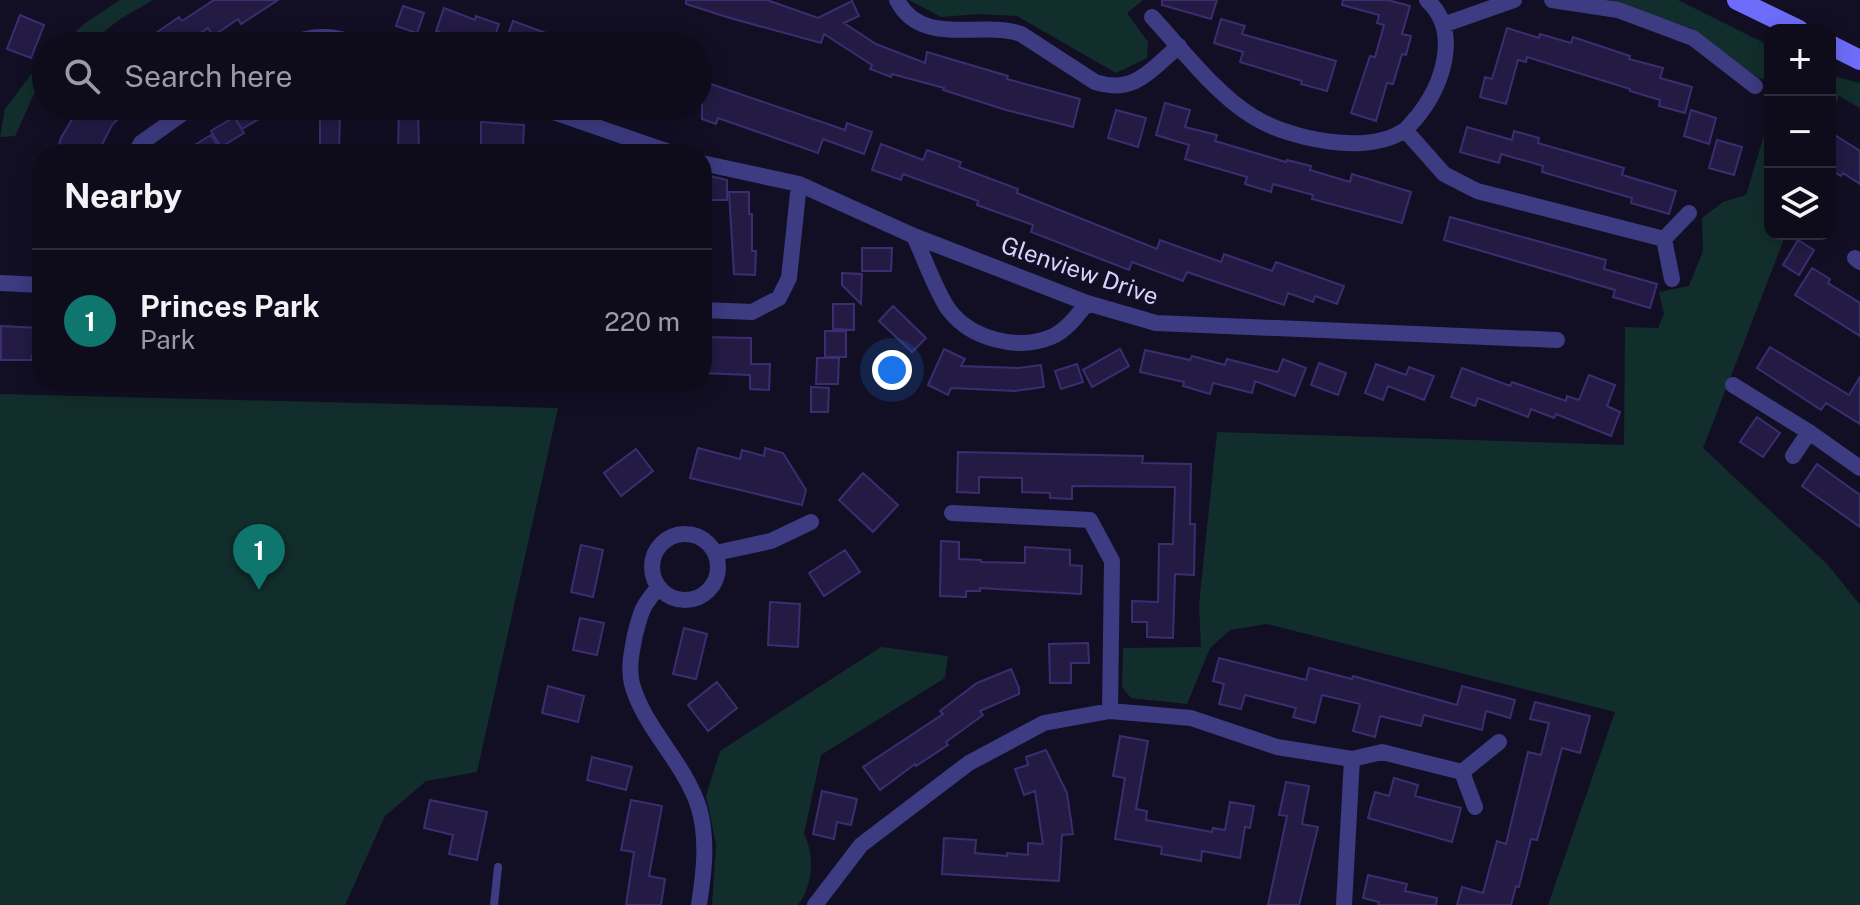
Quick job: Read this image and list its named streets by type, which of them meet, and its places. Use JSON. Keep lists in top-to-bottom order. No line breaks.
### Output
{"streets":{"street":["Glenview Drive"]},"page":{"map_buttons":["+","−"],"search":"Search here","heading":"Nearby","list":[{"mark":"1","name":"Princes Park","note":"Park","value":"220 m"}],"pins":"1"}}
